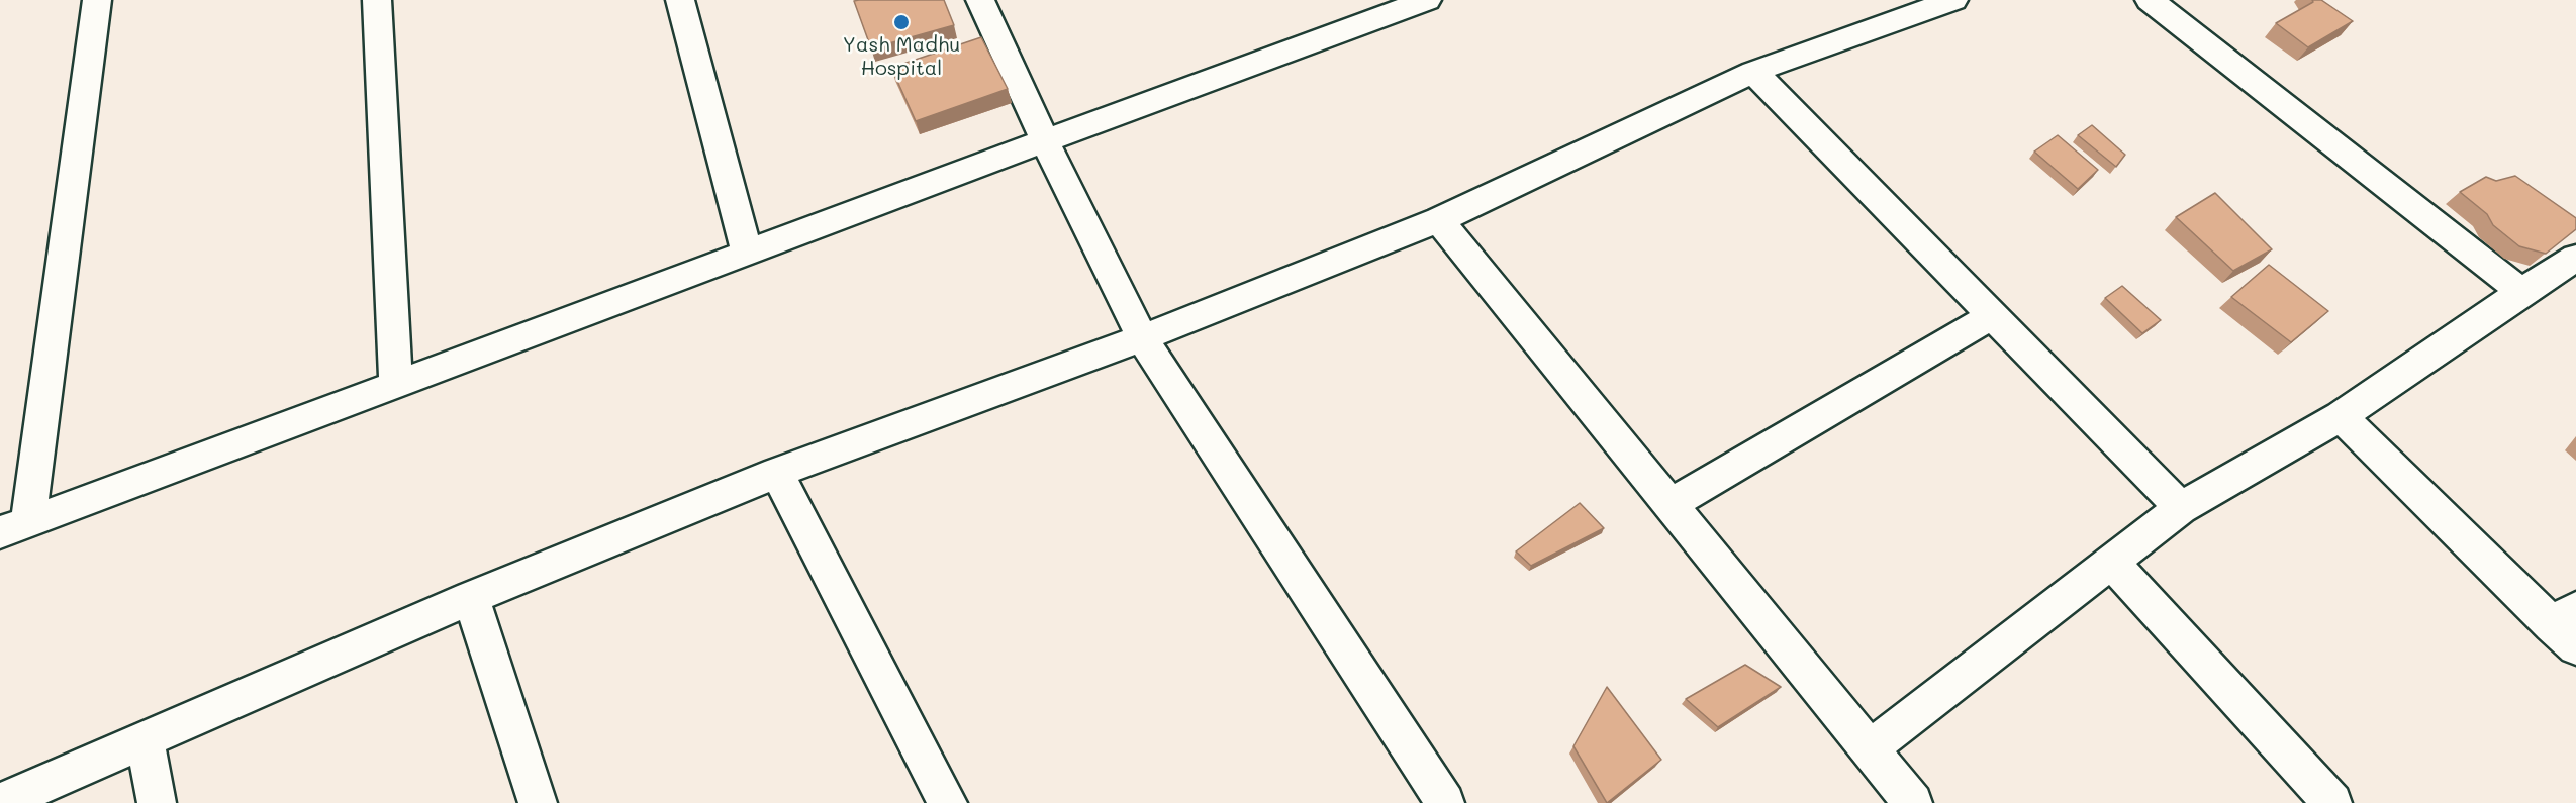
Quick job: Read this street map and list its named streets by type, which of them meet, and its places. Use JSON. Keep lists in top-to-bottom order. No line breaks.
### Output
{"places":["Yash Madhu Hospital"]}
